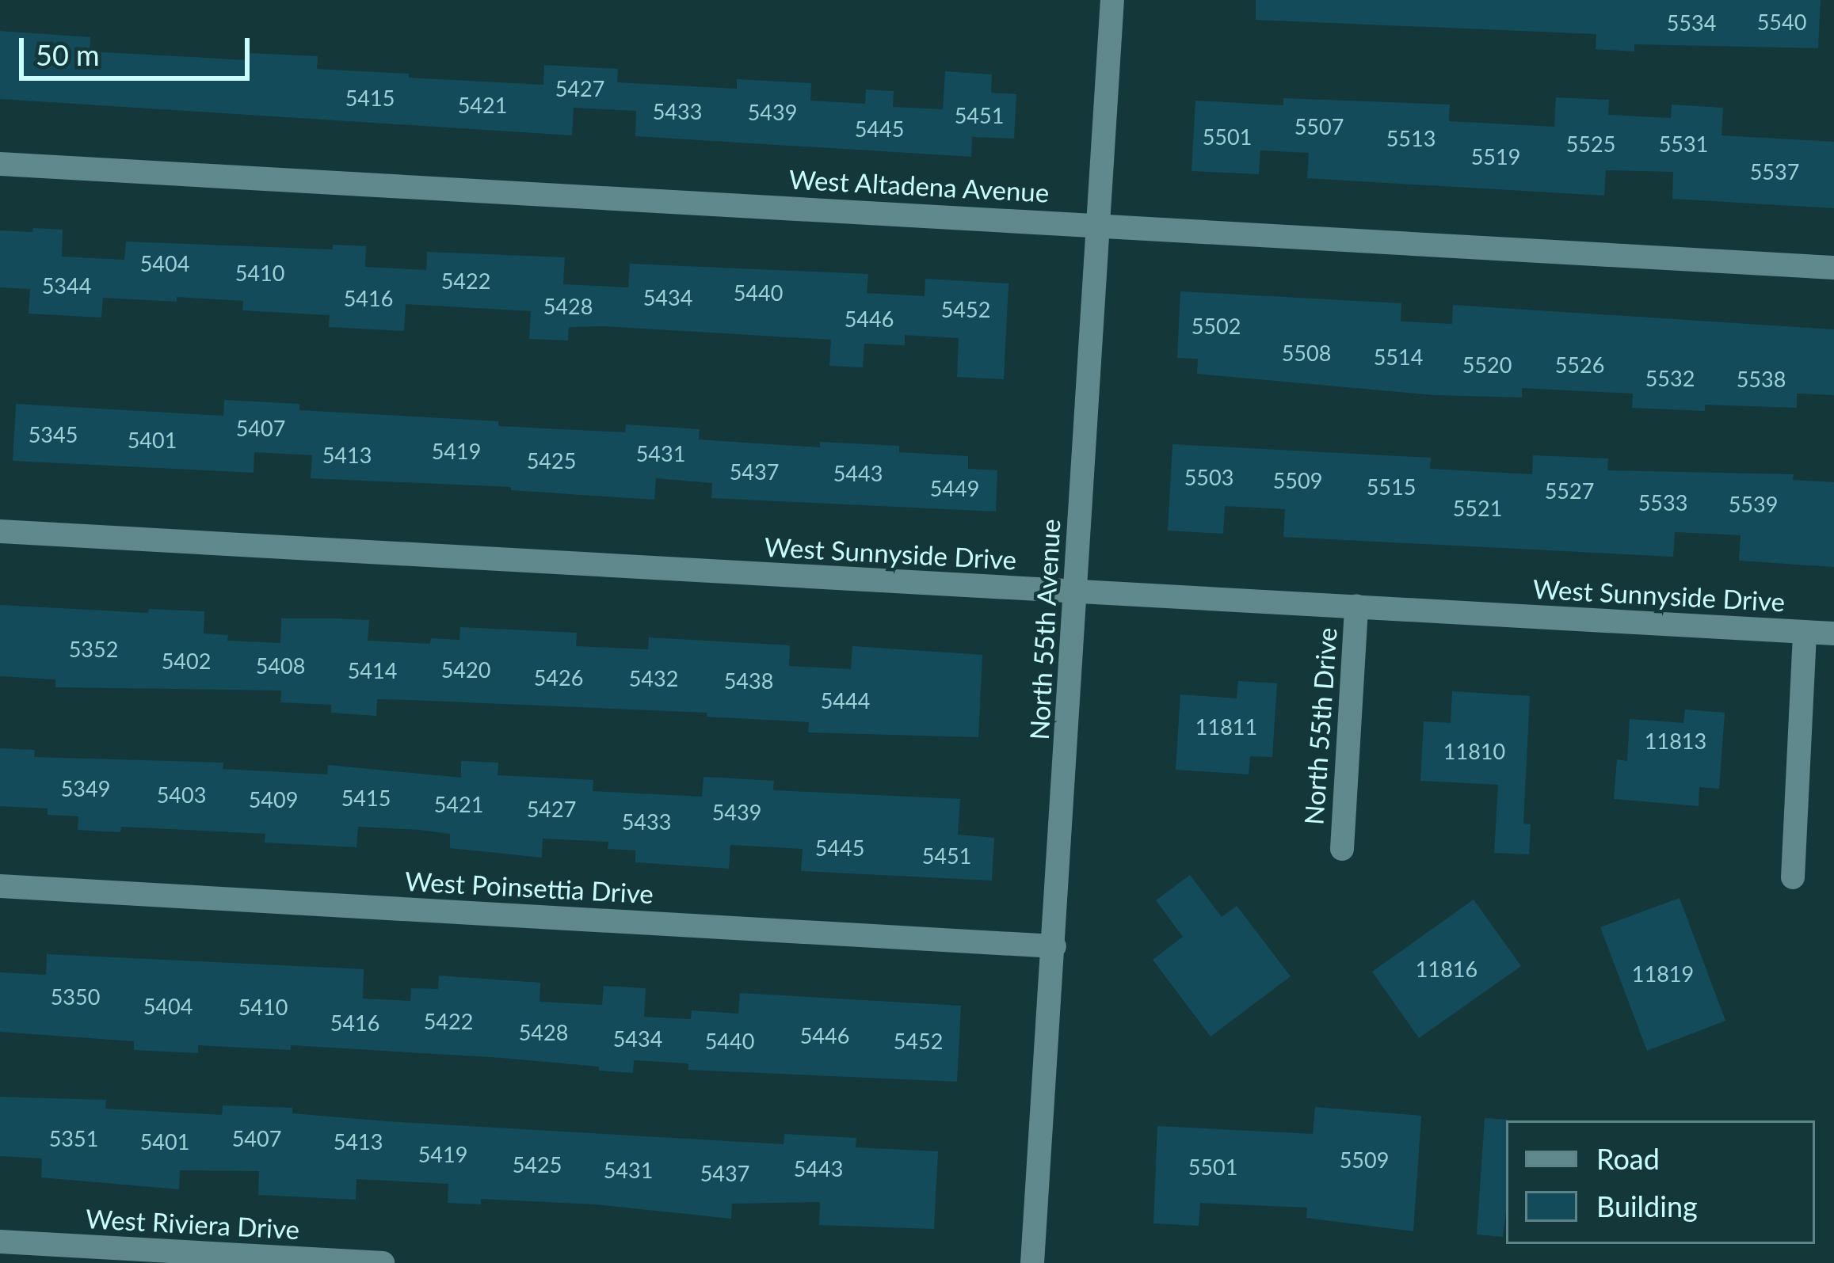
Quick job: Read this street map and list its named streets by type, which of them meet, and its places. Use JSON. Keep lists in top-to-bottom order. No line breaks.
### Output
{"streets":{"street":["West Altadena Avenue","West Sunnyside Drive","North 55th Avenue","North 55th Drive","West Poinsettia Drive","West Riviera Drive"]},"crossings":[["West Altadena Avenue","North 55th Avenue"],["West Sunnyside Drive","North 55th Avenue"],["West Sunnyside Drive","North 55th Drive"],["North 55th Avenue","West Poinsettia Drive"]],"house_numbers":["5540","5534","5427","5415","5421","5433","5439","5451","5507","5445","5501","5513","5525","5531","5519","5537","5404","5410","5422","5344","5440","5434","5416","5428","5452","5446","5502","5508","5514","5520","5526","5532","5538","5407","5345","5401","5419","5431","5413","5425","5437","5443","5503","5509","5515","5449","5527","5533","5539","5521","5352","5402","5408","5420","5414","5426","5432","5438","5444","11811","11813","11810","5349","5403","5415","5409","5421","5427","5439","5433","5445","5451","11816","11819","5350","5404","5410","5422","5416","5428","5446","5434","5440","5452","5351","5407","5401","5413","5419","5509","5425","5501","5443","5431","5437"],"legend":["Road","Building"],"scale_bar":"50 m"}
